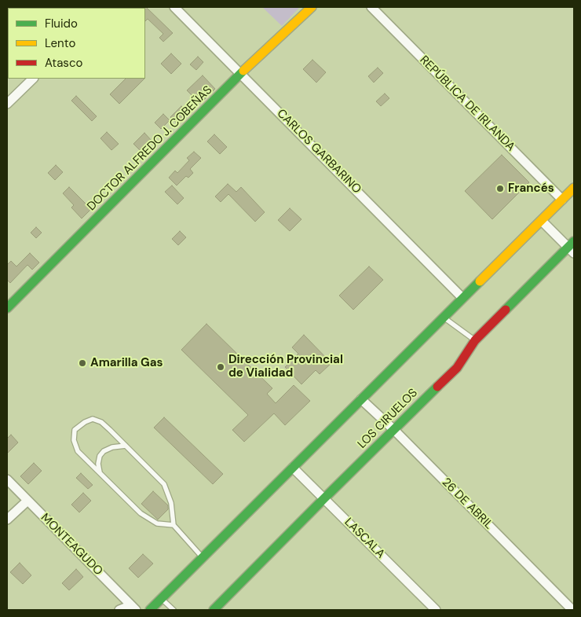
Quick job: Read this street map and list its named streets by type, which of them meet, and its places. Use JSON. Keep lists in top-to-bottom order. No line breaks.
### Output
{"streets":{"main road":["DOCTOR ALFREDO J. COBEÑAS","LOS CIRUELOS"],"street":["REPÚBLICA DE IRLANDA","CARLOS GARBARINO","26 DE ABRIL","LASCALA","MONTEAGUDO"]},"crossings":[["DOCTOR ALFREDO J. COBEÑAS","CARLOS GARBARINO"],["LOS CIRUELOS","26 DE ABRIL"],["LOS CIRUELOS","LASCALA"]],"places":["Francés","Amarilla Gas","Dirección Provincial de Vialidad"],"legend":["Fluido","Lento","Atasco"]}
